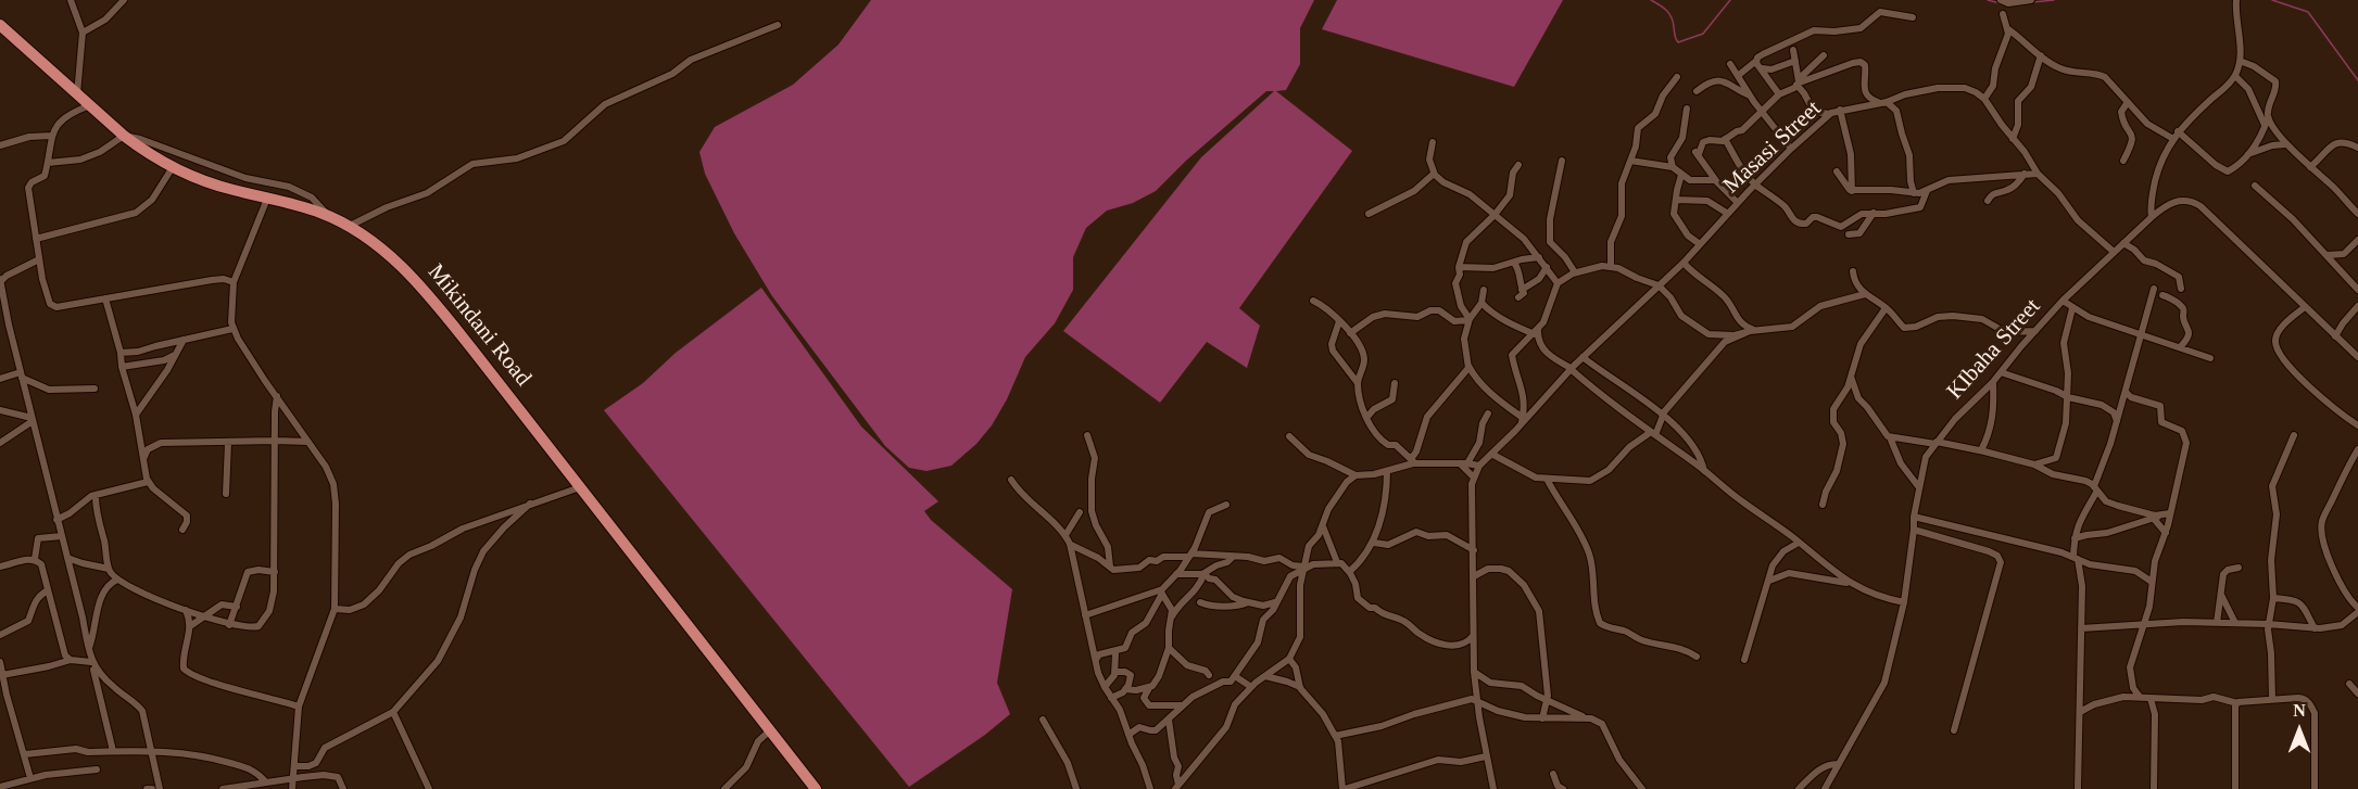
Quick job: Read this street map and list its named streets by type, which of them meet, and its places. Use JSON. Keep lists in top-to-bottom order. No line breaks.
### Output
{"streets":{"highway":["Mikindani Road"],"street":["Masasi Street","KIbaha Street"]},"north":"top"}
